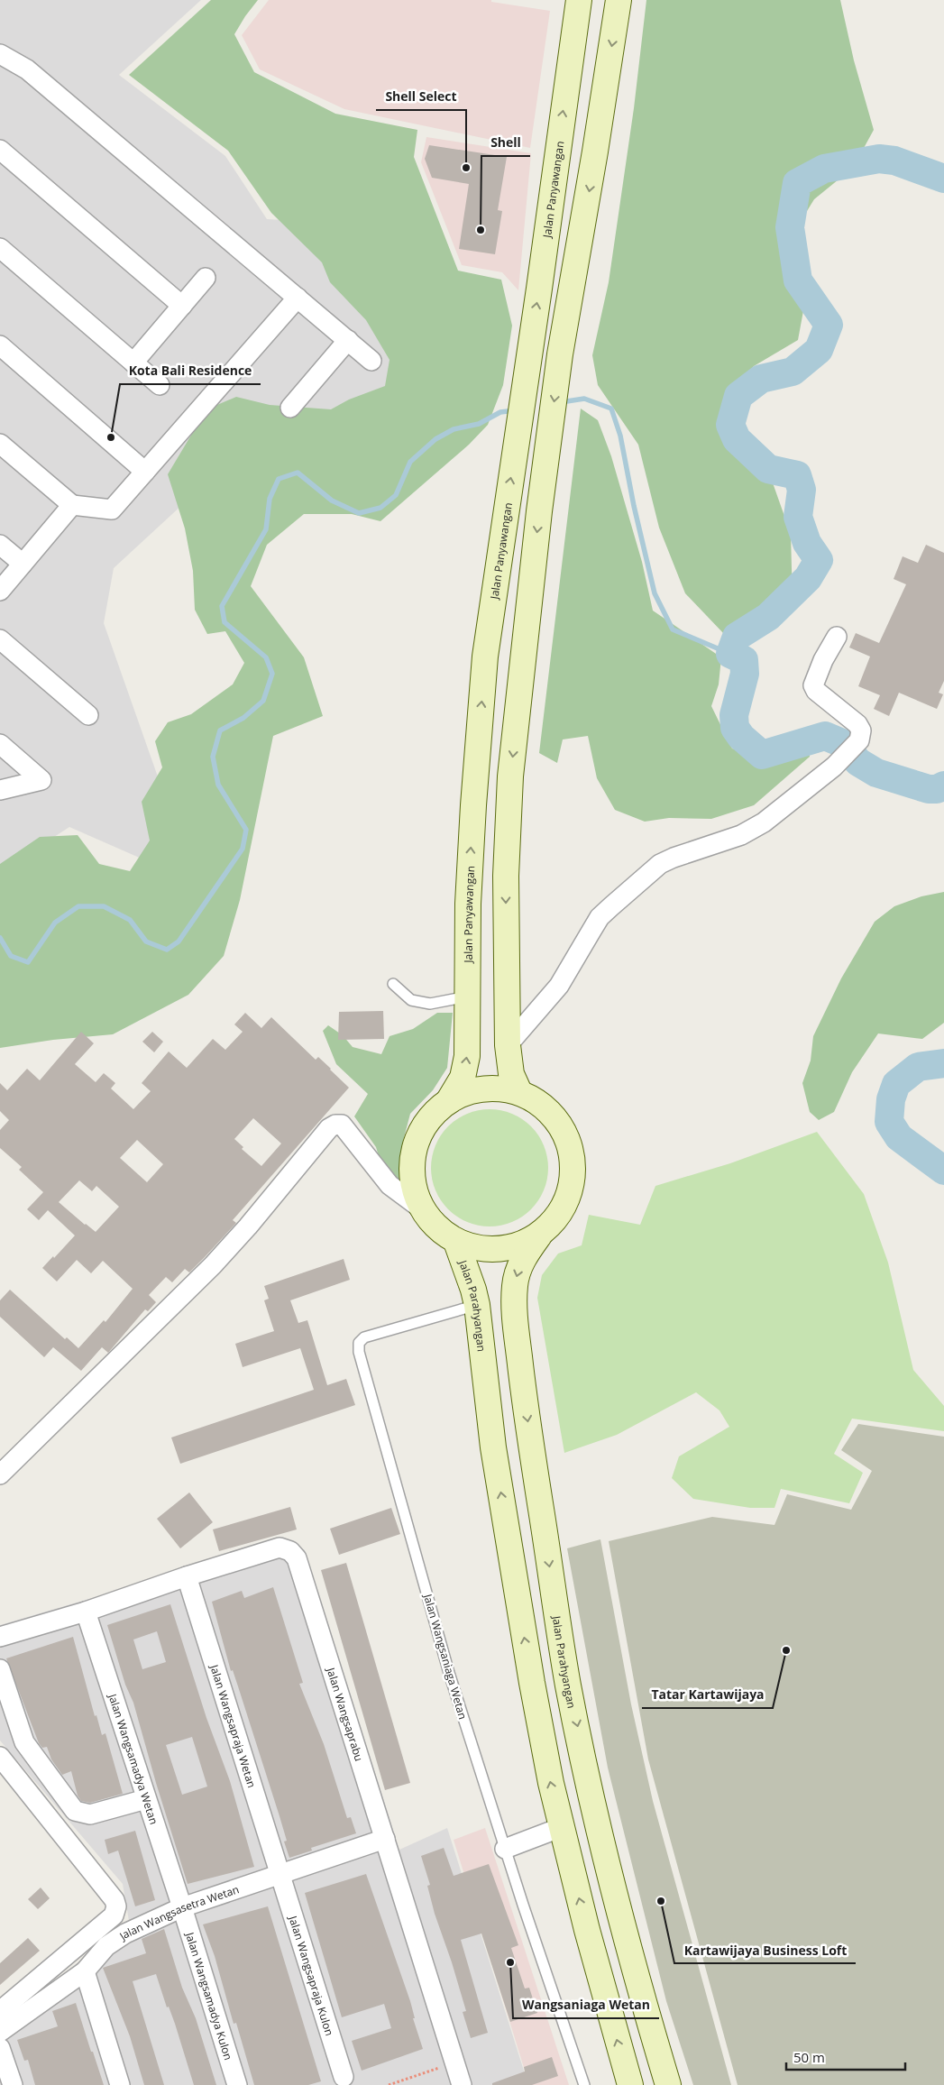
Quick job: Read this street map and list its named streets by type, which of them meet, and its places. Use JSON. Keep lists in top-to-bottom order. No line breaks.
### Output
{"streets":{"main road":["Jalan Panyawangan","Jalan Parahyangan"],"street":["Jalan Wangsaprabu","Jalan Wangsapraja Wetan","Jalan Wangsamadya Wetan","Jalan Wangsasetra Wetan","Jalan Wangsapraja Kulon","Jalan Wangsamadya Kulon"],"lane":["Jalan Wangsaniaga Wetan"]},"crossings":[["Jalan Parahyangan","Jalan Wangsaniaga Wetan"],["Jalan Wangsaprabu","Jalan Wangsapraja Wetan"],["Jalan Wangsaprabu","Jalan Wangsamadya Wetan"],["Jalan Wangsaprabu","Jalan Wangsasetra Wetan"],["Jalan Wangsapraja Wetan","Jalan Wangsasetra Wetan"],["Jalan Wangsapraja Wetan","Jalan Wangsapraja Kulon"],["Jalan Wangsamadya Wetan","Jalan Wangsasetra Wetan"],["Jalan Wangsamadya Wetan","Jalan Wangsamadya Kulon"],["Jalan Wangsasetra Wetan","Jalan Wangsapraja Kulon"],["Jalan Wangsasetra Wetan","Jalan Wangsamadya Kulon"]],"places":["Shell Select","Shell","Kota Bali Residence","Tatar Kartawijaya","Kartawijaya Business Loft","Wangsaniaga Wetan"],"scale_bar":"50 m"}
